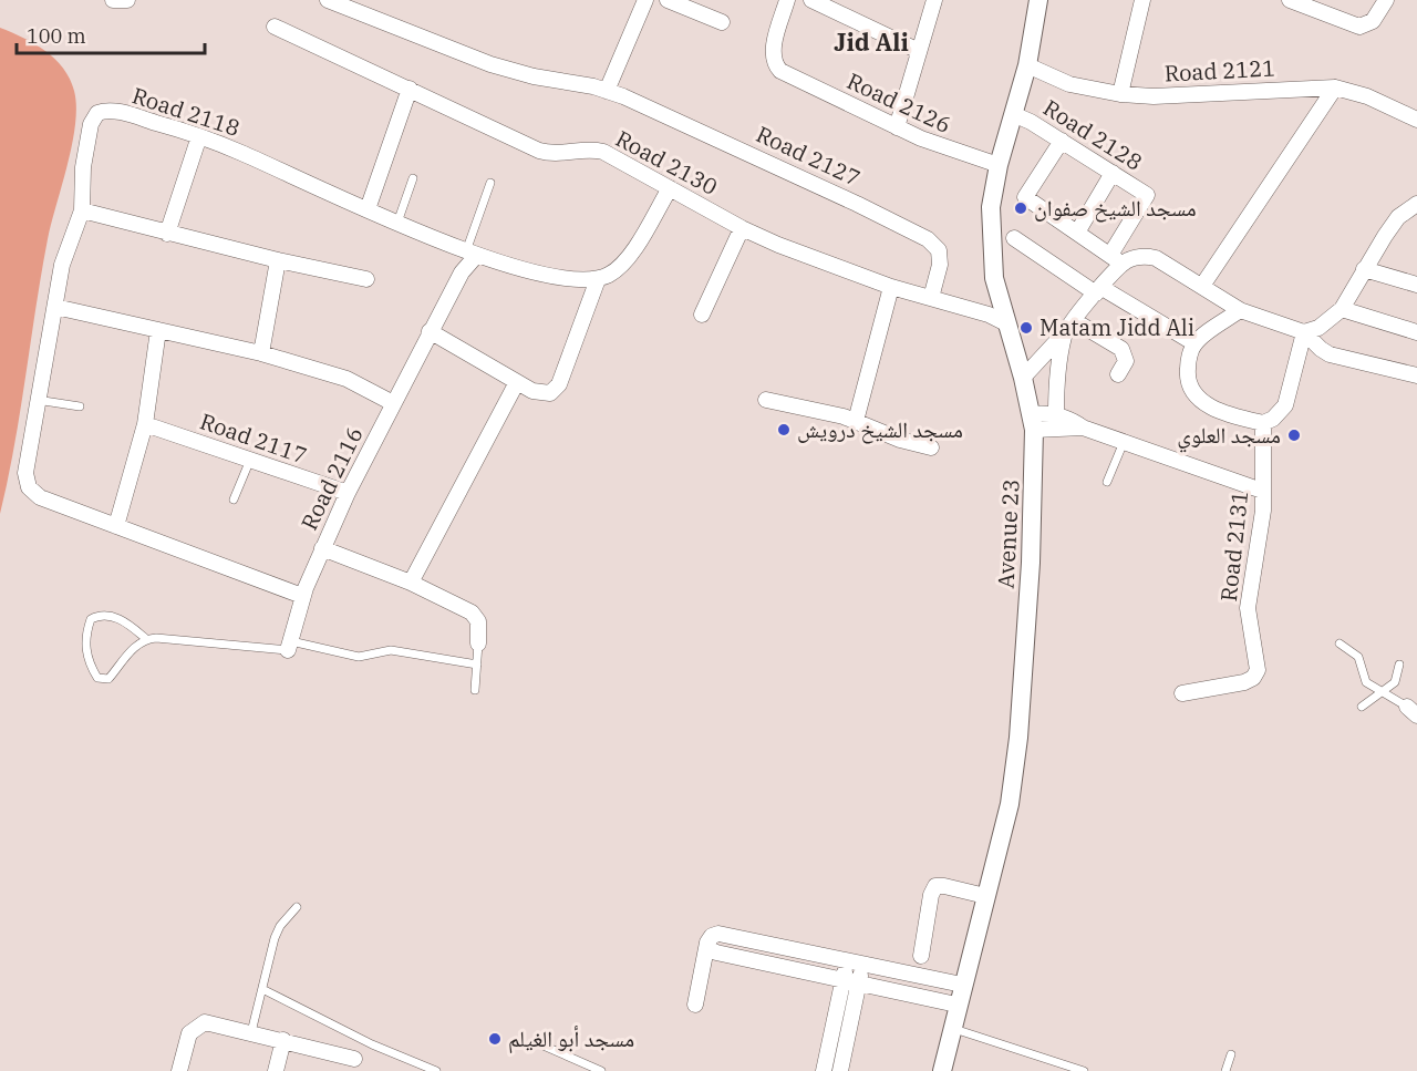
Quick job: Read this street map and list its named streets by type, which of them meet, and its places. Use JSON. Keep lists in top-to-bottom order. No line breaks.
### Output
{"streets":{"street":["Road 2121","Road 2126","Road 2118","Road 2128","Road 2127","Road 2130","Road 2117","Road 2116","Avenue 23","Road 2131"]},"crossings":[["Road 2121","Avenue 23"],["Road 2126","Avenue 23"],["Road 2118","Road 2116"],["Road 2128","Avenue 23"],["Road 2127","Road 2130"],["Road 2130","Avenue 23"],["Road 2117","Road 2116"]],"districts":["Jid Ali"],"places":["مسجد الشيخ صفوان","Matam Jidd Ali","مسجد الشيخ درويش","مسجد العلوي","مسجد أبو الغيلم"],"scale_bar":"100 m"}
